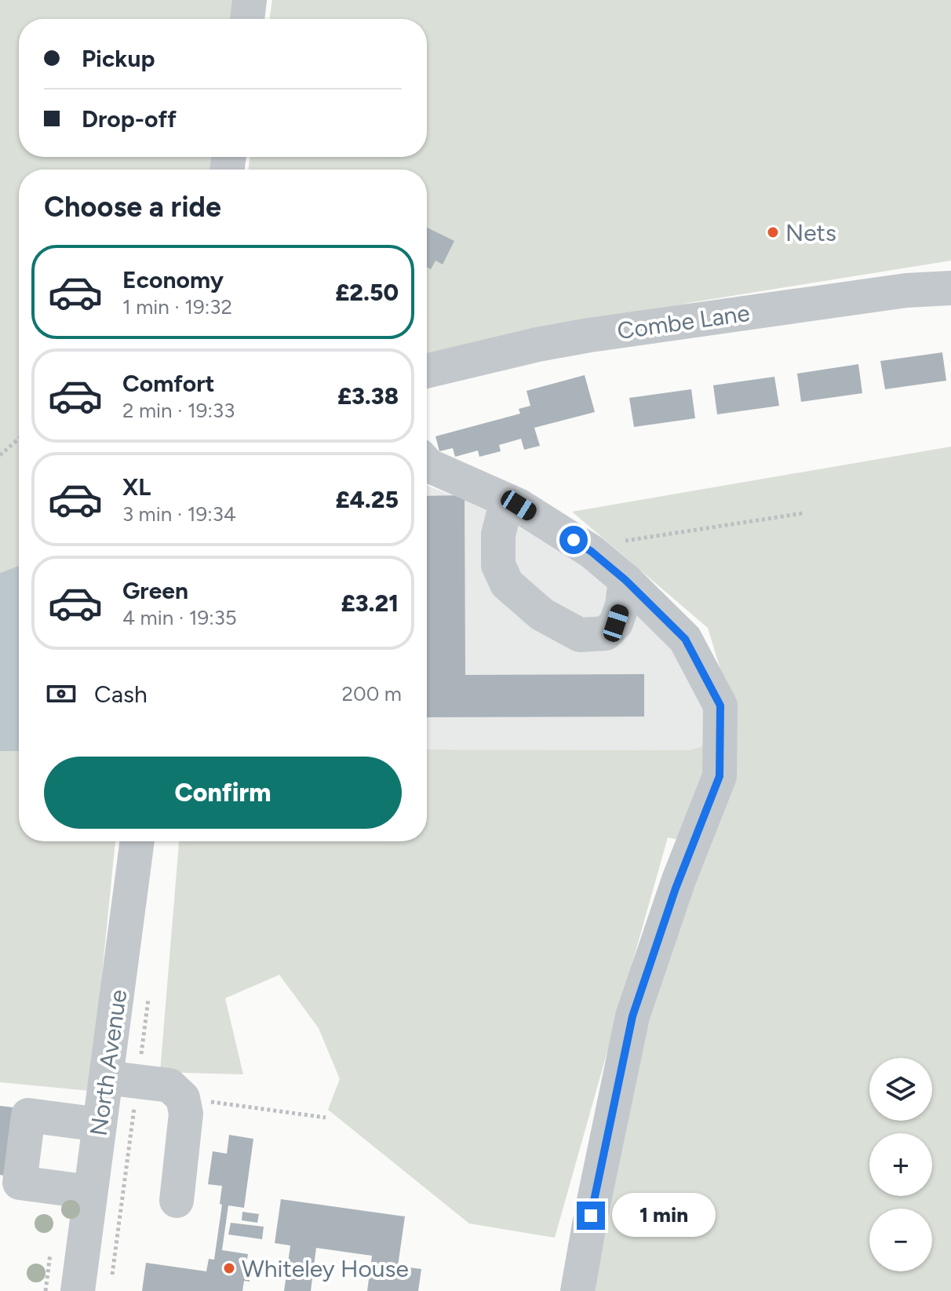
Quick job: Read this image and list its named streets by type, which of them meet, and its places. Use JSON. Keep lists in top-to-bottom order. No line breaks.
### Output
{"streets":{"street":["Combe Lane","North Avenue"]},"places":["Nets","Whiteley House"],"page":{"banner":["Pickup","Drop-off"],"heading":"Choose a ride","list":[{"name":"Economy","note":"1 min · 19:32","value":"£2.50"},{"name":"Comfort","note":"2 min · 19:33","value":"£3.38"},{"name":"XL","note":"3 min · 19:34","value":"£4.25"},{"name":"Green","note":"4 min · 19:35","value":"£3.21"}],"pay":["Cash","200 m"],"buttons":"Confirm","map_buttons":["+","−"],"bubble":"1 min"}}
